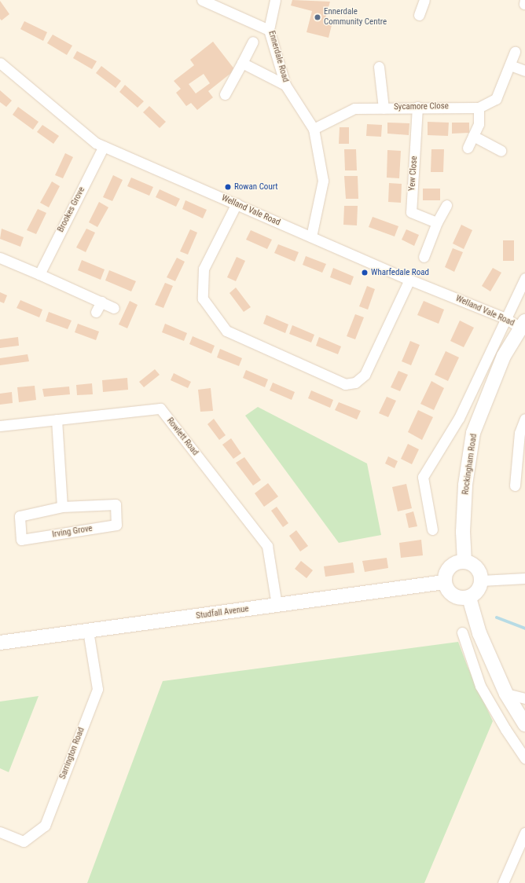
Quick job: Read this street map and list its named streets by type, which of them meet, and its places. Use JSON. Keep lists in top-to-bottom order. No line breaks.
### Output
{"streets":{"street":["Ennerdale Road","Sycamore Close","Yew Close","Brookes Grove","Welland Vale Road","Rowlett Road","Rockingham Road","Irving Grove","Studfall Avenue","Sarrington Road"]},"crossings":[["Ennerdale Road","Sycamore Close"],["Ennerdale Road","Welland Vale Road"],["Sycamore Close","Yew Close"],["Brookes Grove","Welland Vale Road"],["Welland Vale Road","Rockingham Road"],["Rowlett Road","Studfall Avenue"],["Rockingham Road","Studfall Avenue"],["Studfall Avenue","Sarrington Road"]],"places":["Ennerdale Community Centre","Rowan Court","Wharfedale Road"]}
